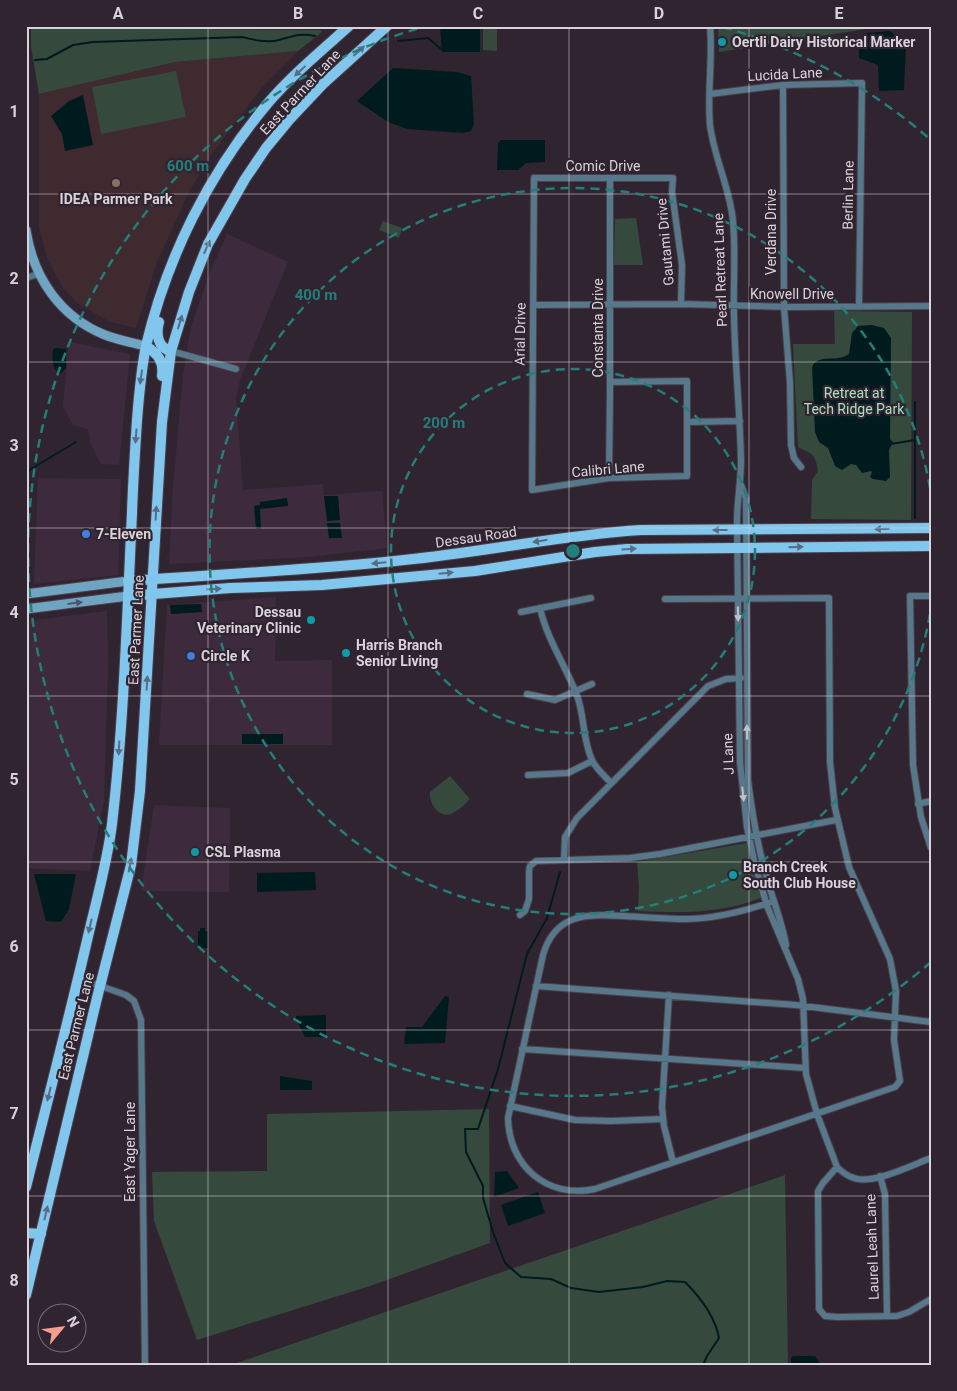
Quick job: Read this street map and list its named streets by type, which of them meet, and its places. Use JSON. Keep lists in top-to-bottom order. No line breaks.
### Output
{"streets":{"main road":["East Parmer Lane","Dessau Road"],"street":["Lucida Lane","Comic Drive","Berlin Lane","Verdana Drive","Gautami Drive","Pearl Retreat Lane","Knowell Drive","Constanta Drive","Arial Drive","Calibri Lane","J Lane","East Yager Lane","Laurel Leah Lane"]},"crossings":[["Lucida Lane","Berlin Lane"],["Lucida Lane","Verdana Drive"],["Lucida Lane","Pearl Retreat Lane"],["East Parmer Lane","Dessau Road"],["East Parmer Lane","East Yager Lane"],["Comic Drive","Gautami Drive"],["Comic Drive","Constanta Drive"],["Comic Drive","Arial Drive"],["Berlin Lane","Knowell Drive"],["Verdana Drive","Knowell Drive"],["Gautami Drive","Knowell Drive"],["Pearl Retreat Lane","Knowell Drive"],["Pearl Retreat Lane","Dessau Road"],["Pearl Retreat Lane","J Lane"],["Knowell Drive","Constanta Drive"],["Knowell Drive","Arial Drive"],["Constanta Drive","Calibri Lane"],["Arial Drive","Calibri Lane"]],"parks":["Retreat at Tech Ridge Park"],"places":["Oertli Dairy Historical Marker","IDEA Parmer Park","7-Eleven","Dessau Veterinary Clinic","Harris Branch Senior Living","Circle K","CSL Plasma","Branch Creek South Club House"],"north":"top right","grid":{"columns":["A","B","C","D","E"],"rows":["1","2","3","4","5","6","7","8"]},"rings":["600 m","400 m","200 m"]}
